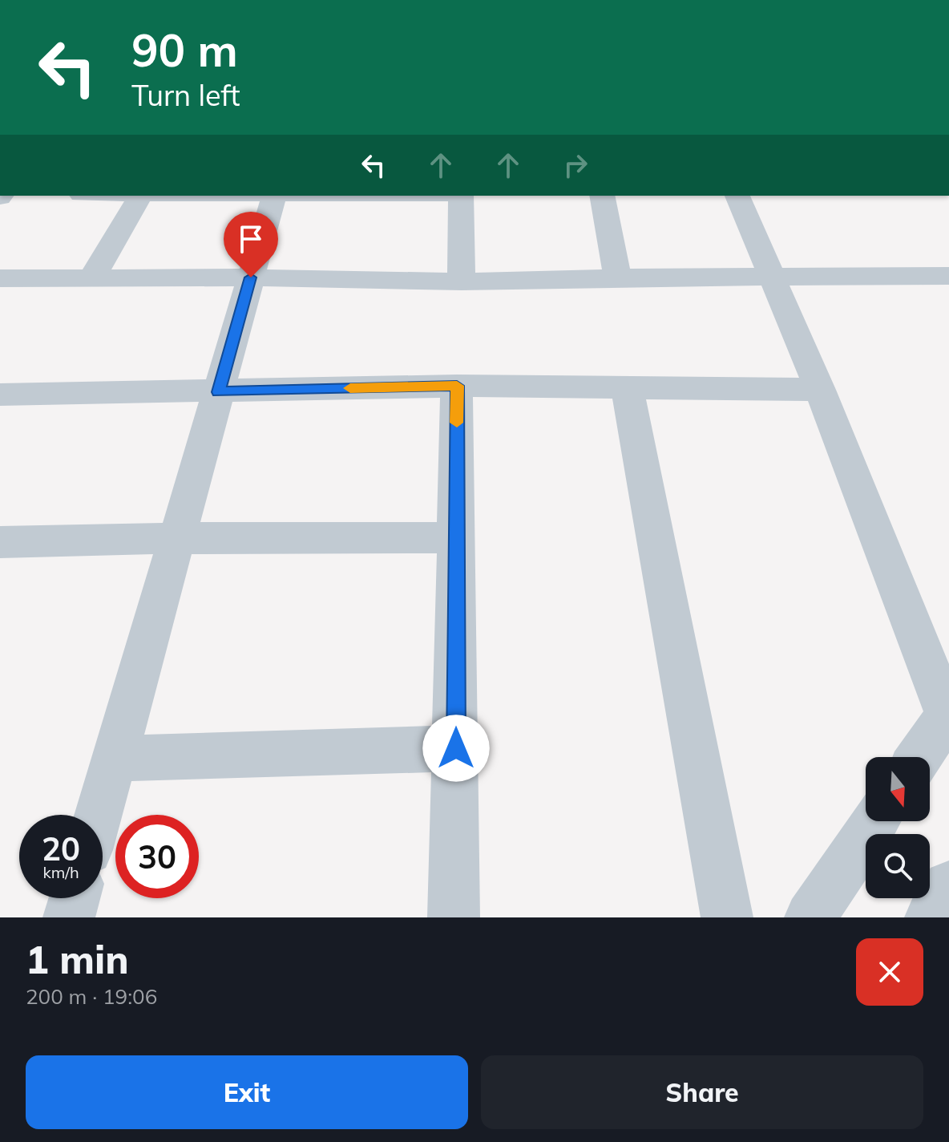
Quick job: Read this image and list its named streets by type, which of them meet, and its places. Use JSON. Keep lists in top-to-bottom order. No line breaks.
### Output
{"north":"bottom","page":{"turn":["90 m","Turn left"],"speed":"20 km/h","limit":"30","heading":["1 min","200 m · 19:06"],"buttons":["Exit","Share"]}}
